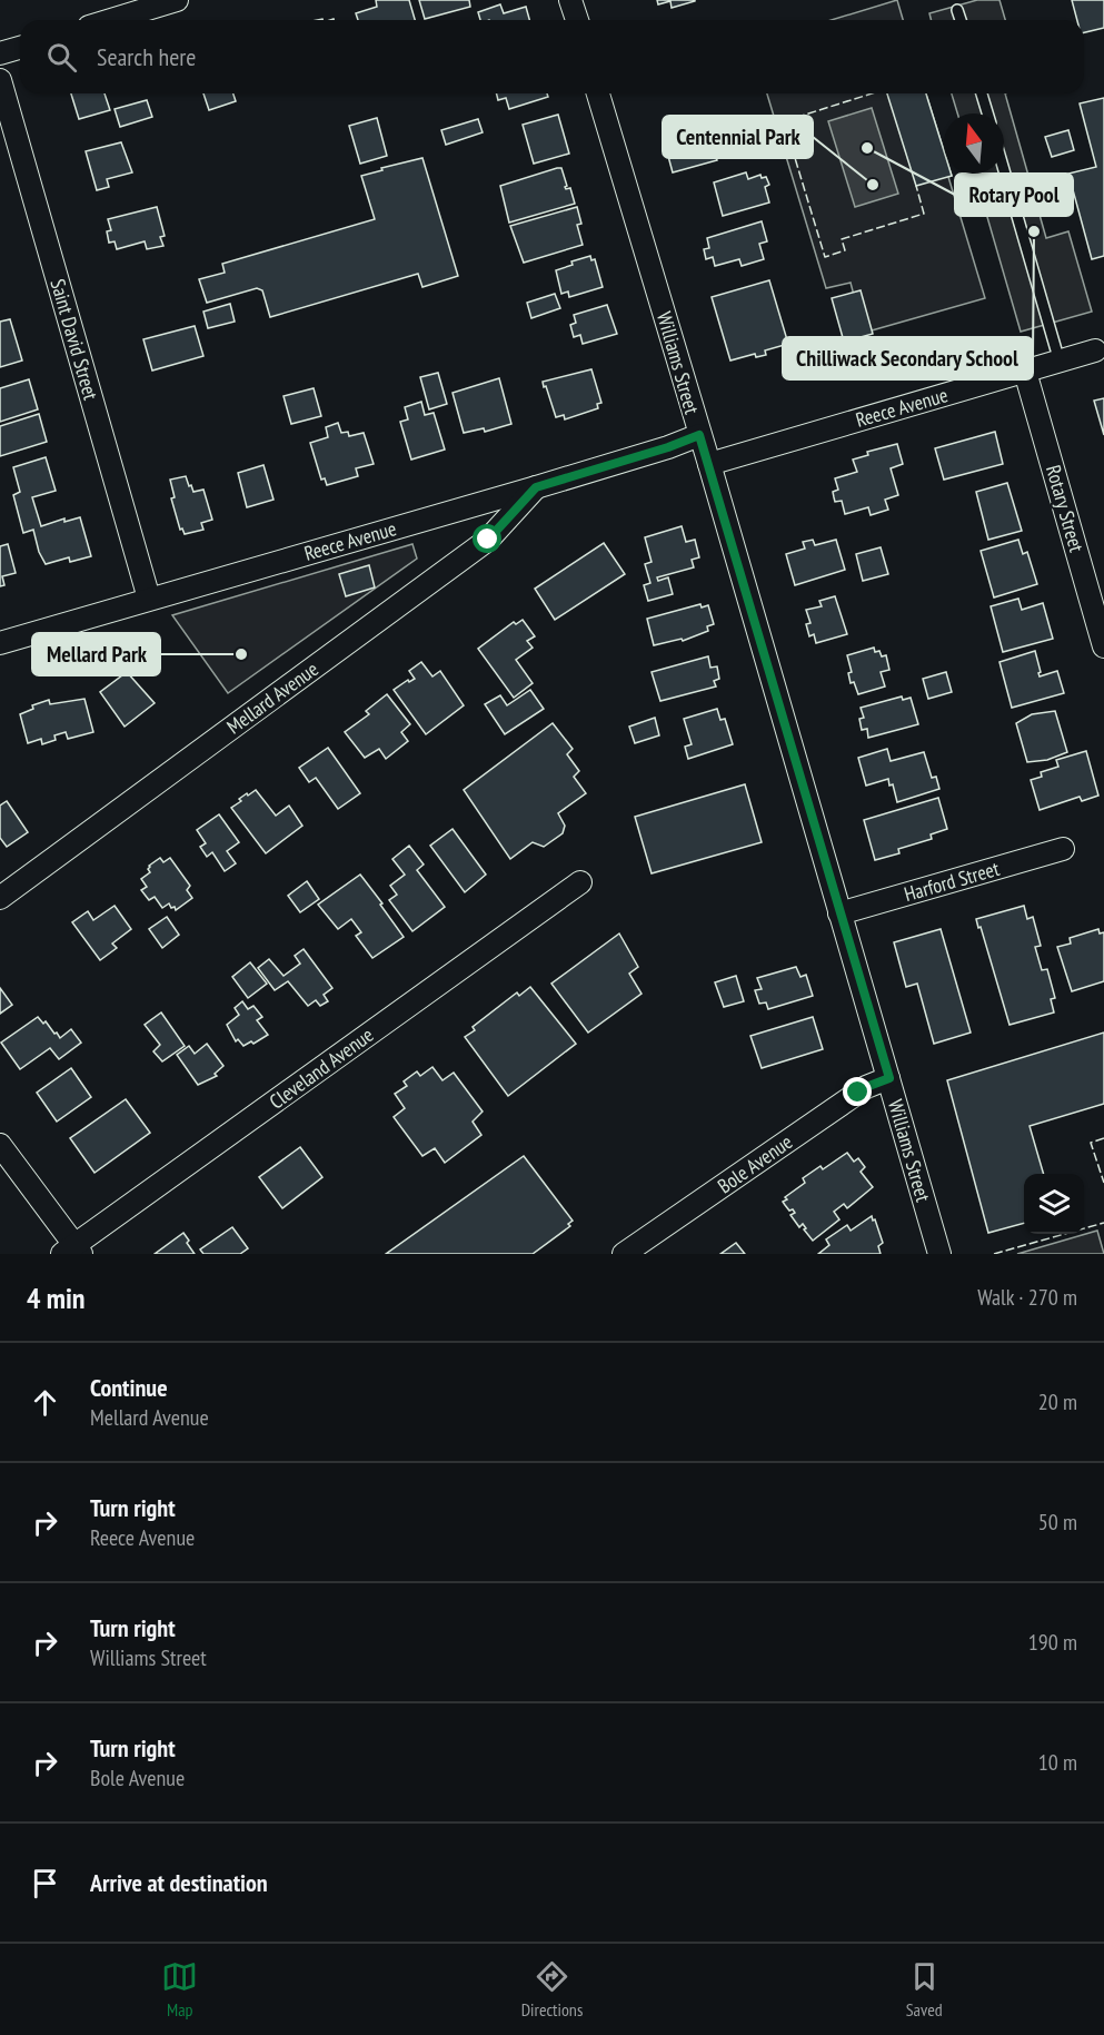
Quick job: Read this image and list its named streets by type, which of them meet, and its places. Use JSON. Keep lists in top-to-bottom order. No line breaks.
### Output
{"streets":{"street":["Saint David Street","Williams Street","Reece Avenue","Rotary Street","Mellard Avenue","Harford Street","Cleveland Avenue","Bole Avenue"]},"crossings":[["Saint David Street","Reece Avenue"],["Williams Street","Reece Avenue"],["Williams Street","Harford Street"],["Williams Street","Bole Avenue"],["Reece Avenue","Rotary Street"],["Reece Avenue","Mellard Avenue"]],"places":["Rotary Pool","Centennial Park","Chilliwack Secondary School","Mellard Park"],"north":"top","page":{"search":"Search here","heading":["4 min","Walk · 270 m"],"list":[["Continue","Mellard Avenue","20 m"],["Turn right","Reece Avenue","50 m"],["Turn right","Williams Street","190 m"],["Turn right","Bole Avenue","10 m"],"Arrive at destination"],"nav":["Map","Directions","Saved"]}}
